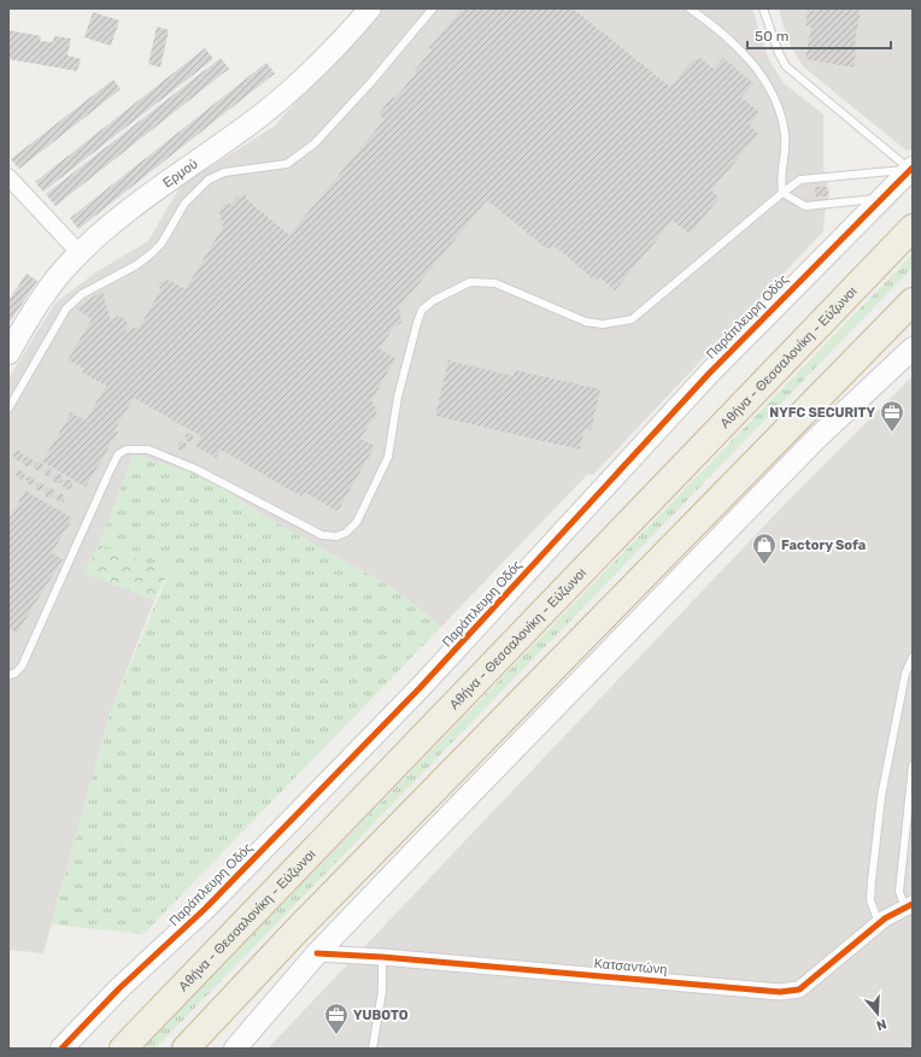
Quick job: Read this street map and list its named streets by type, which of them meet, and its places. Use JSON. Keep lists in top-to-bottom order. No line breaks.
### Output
{"streets":{"highway":["Αθήνα - Θεσσαλονίκη - Εύζωνοι"],"street":["Ερμού","Παράπλευρη Οδός","Κατσαντώνη"]},"places":{"office":["NYFC SECURITY","YUBOTO"],"shop":["Factory Sofa"]},"scale_bar":"50 m","north":"bottom"}
